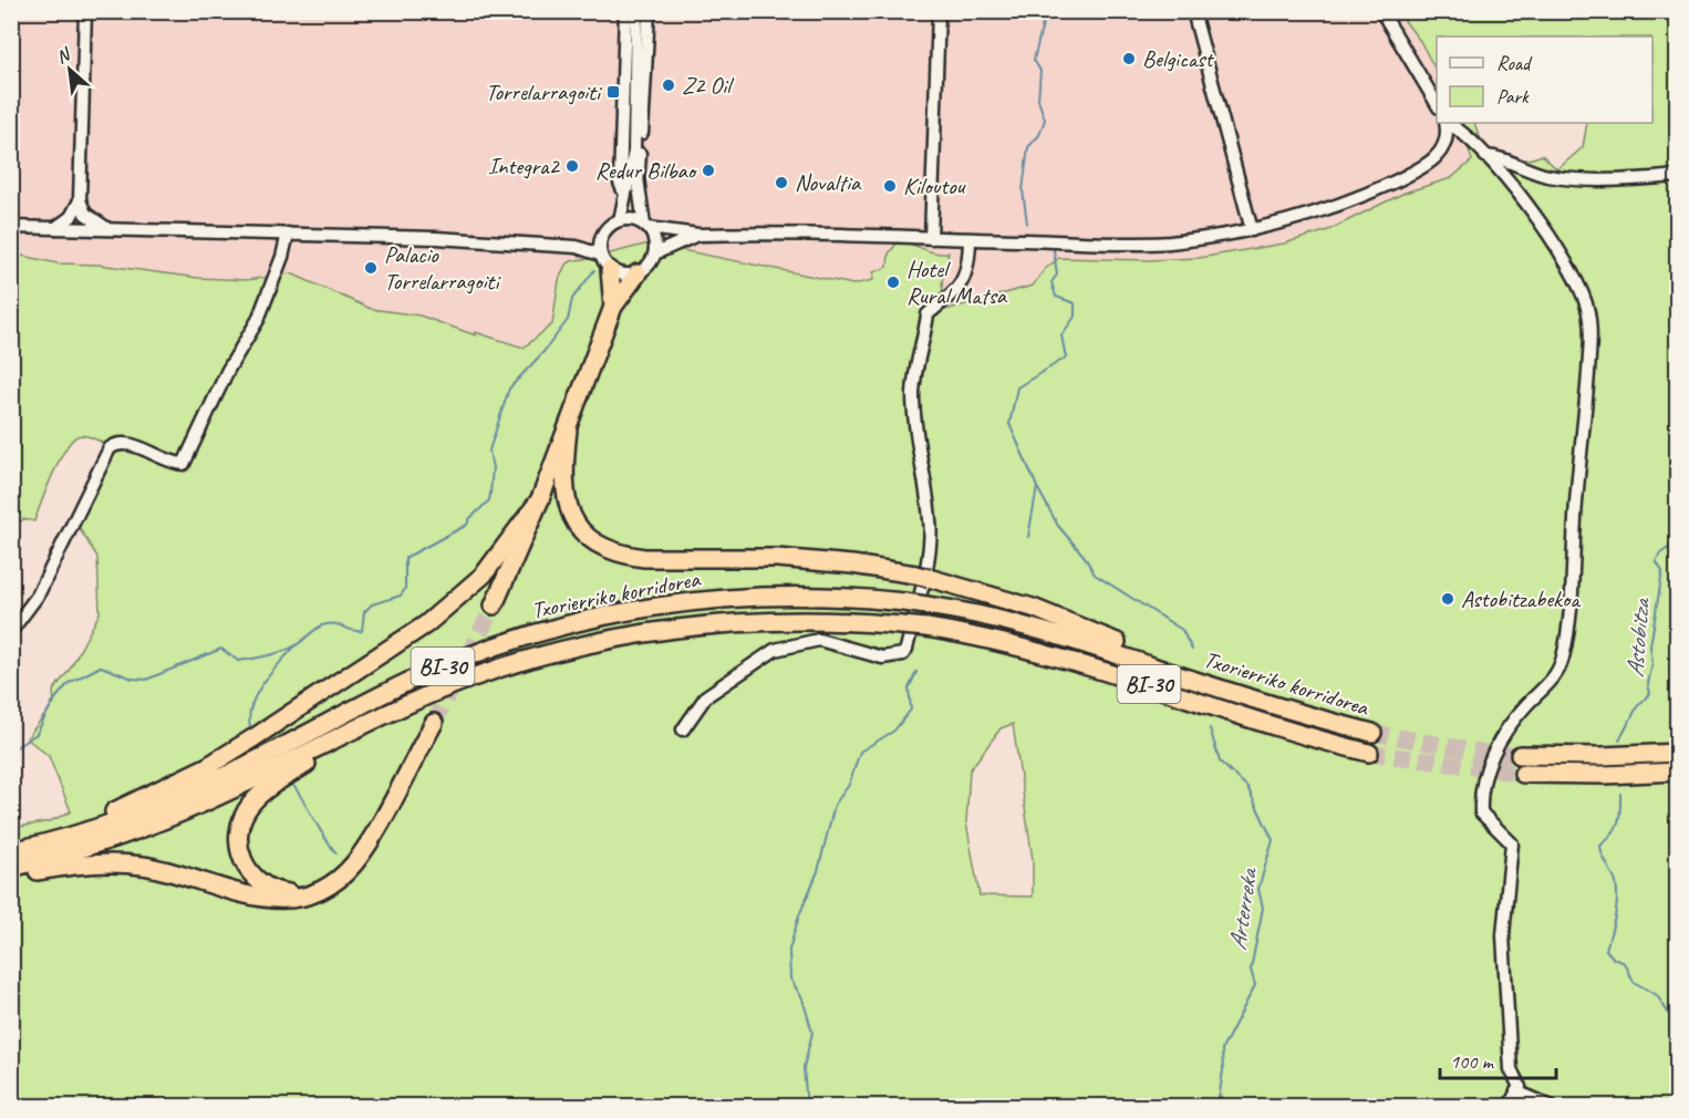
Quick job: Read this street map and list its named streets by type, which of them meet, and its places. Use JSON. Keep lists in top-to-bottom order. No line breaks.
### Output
{"streets":{"highway":["Txorierriko korridorea","BI-30"]},"water":["Astobitza","Arterreka"],"places":{"other":["Belgicast","Z2 Oil","Integra2","Redur Bilbao","Novaltia","Kiloutou","Palacio Torrelarragoiti","Hotel Rural Matsa","Astobitzabekoa"],"transit":["Torrelarragoiti"]},"legend":["Road","Park"],"scale_bar":"100 m","north":"top left"}
